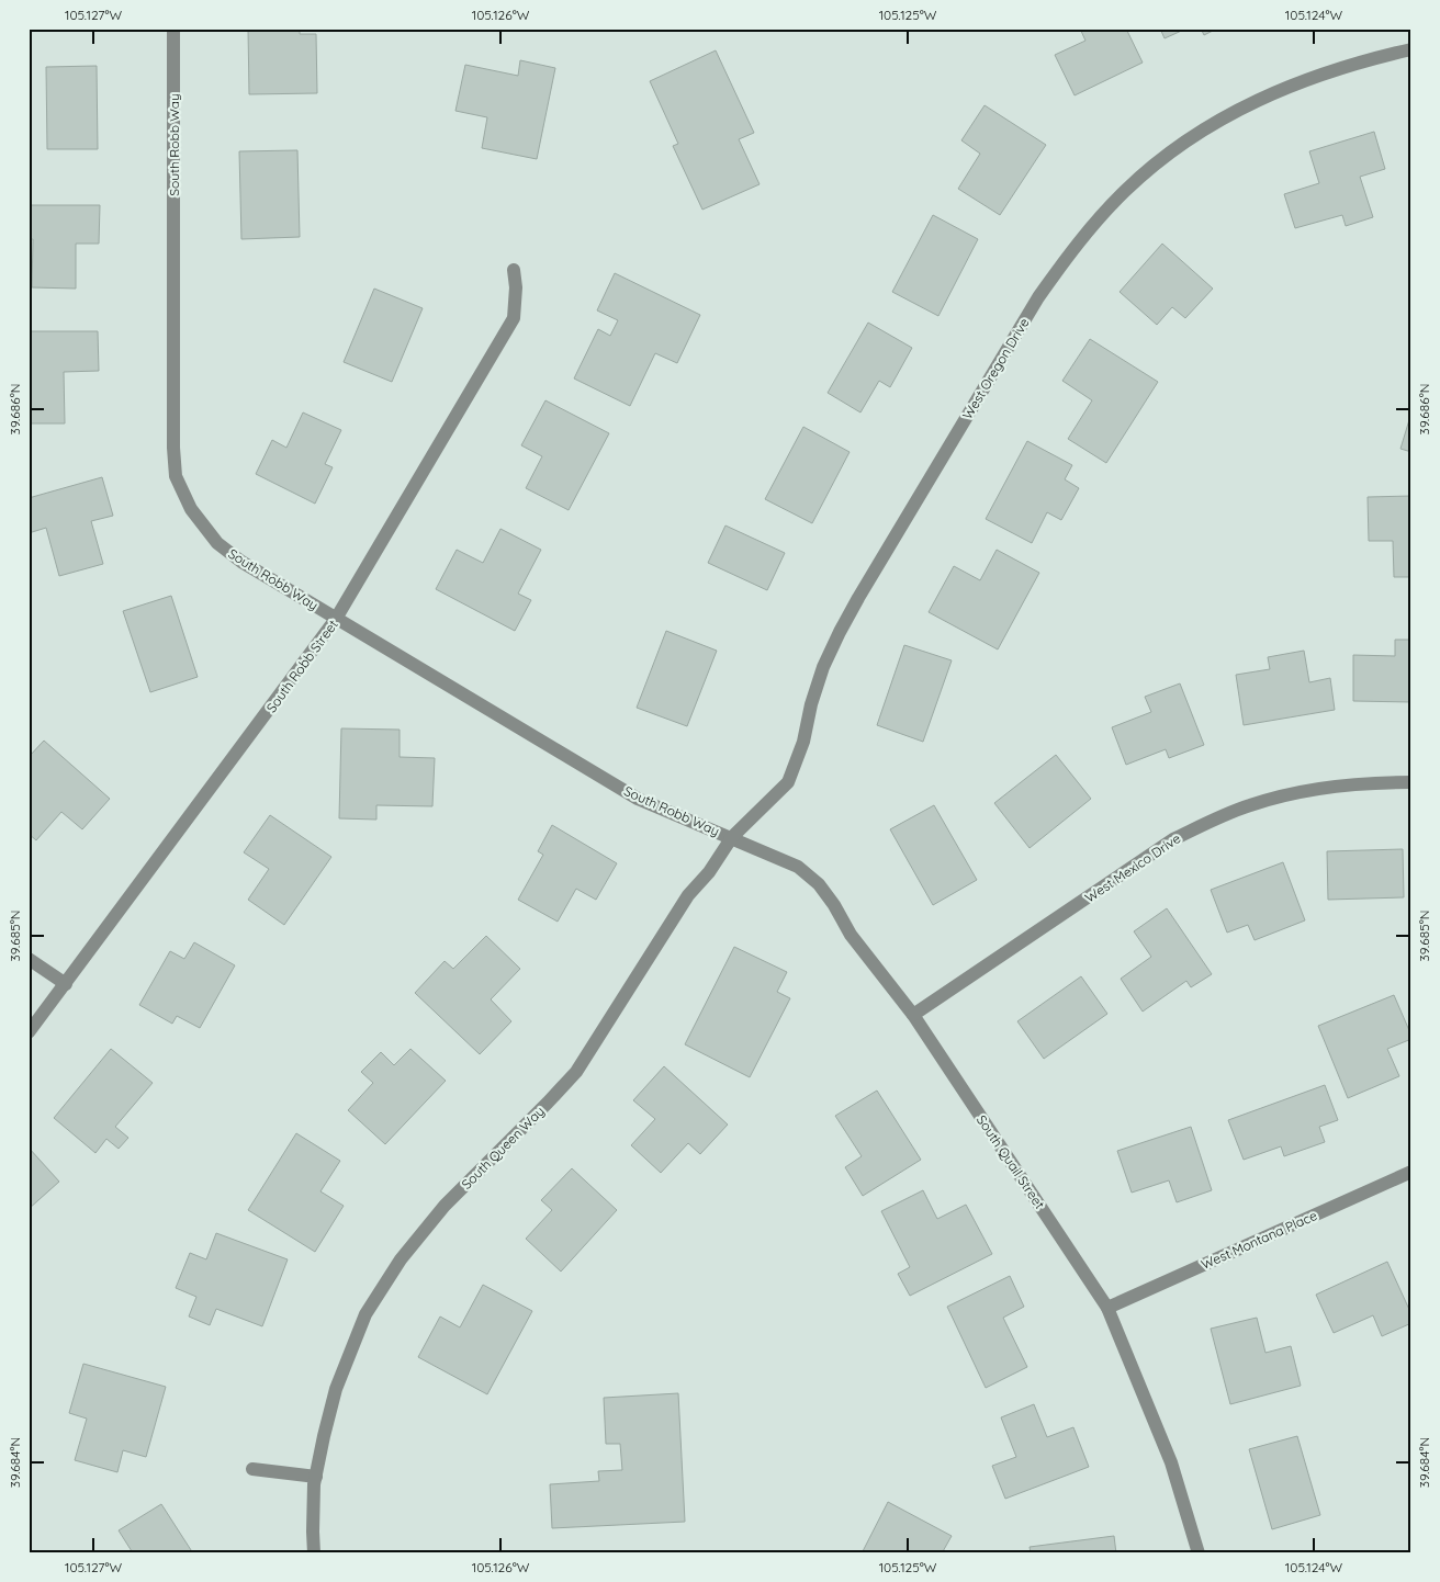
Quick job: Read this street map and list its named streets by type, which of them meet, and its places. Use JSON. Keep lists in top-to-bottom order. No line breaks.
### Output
{"streets":{"street":["South Robb Way","West Oregon Drive","South Robb Street","West Mexico Drive","South Queen Way","South Quail Street","West Montana Place"]},"crossings":[["South Robb Way","West Oregon Drive"],["South Robb Way","South Robb Street"],["South Robb Way","South Queen Way"],["South Robb Way","South Quail Street"],["West Oregon Drive","South Queen Way"],["West Oregon Drive","South Quail Street"],["West Mexico Drive","South Quail Street"],["South Queen Way","South Quail Street"],["South Quail Street","West Montana Place"]],"coordinates":["105.127°W","105.126°W","105.125°W","105.124°W","39.686°N","39.685°N","39.684°N"]}
